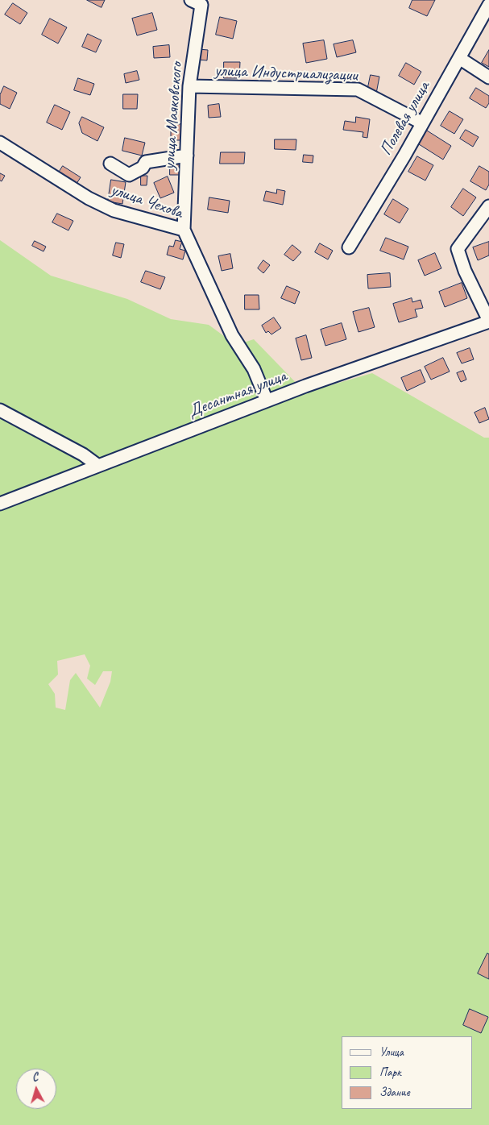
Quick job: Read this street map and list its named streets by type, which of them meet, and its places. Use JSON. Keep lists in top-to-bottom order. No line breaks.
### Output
{"streets":{"street":["улица Индустриализации","улица Маяковского","Полевая улица","улица Чехова","Десантная улица"]},"crossings":[["улица Индустриализации","улица Маяковского"],["улица Индустриализации","Полевая улица"],["улица Маяковского","улица Чехова"],["улица Чехова","Десантная улица"]],"legend":["Улица","Парк","Здание"],"north":"top"}
